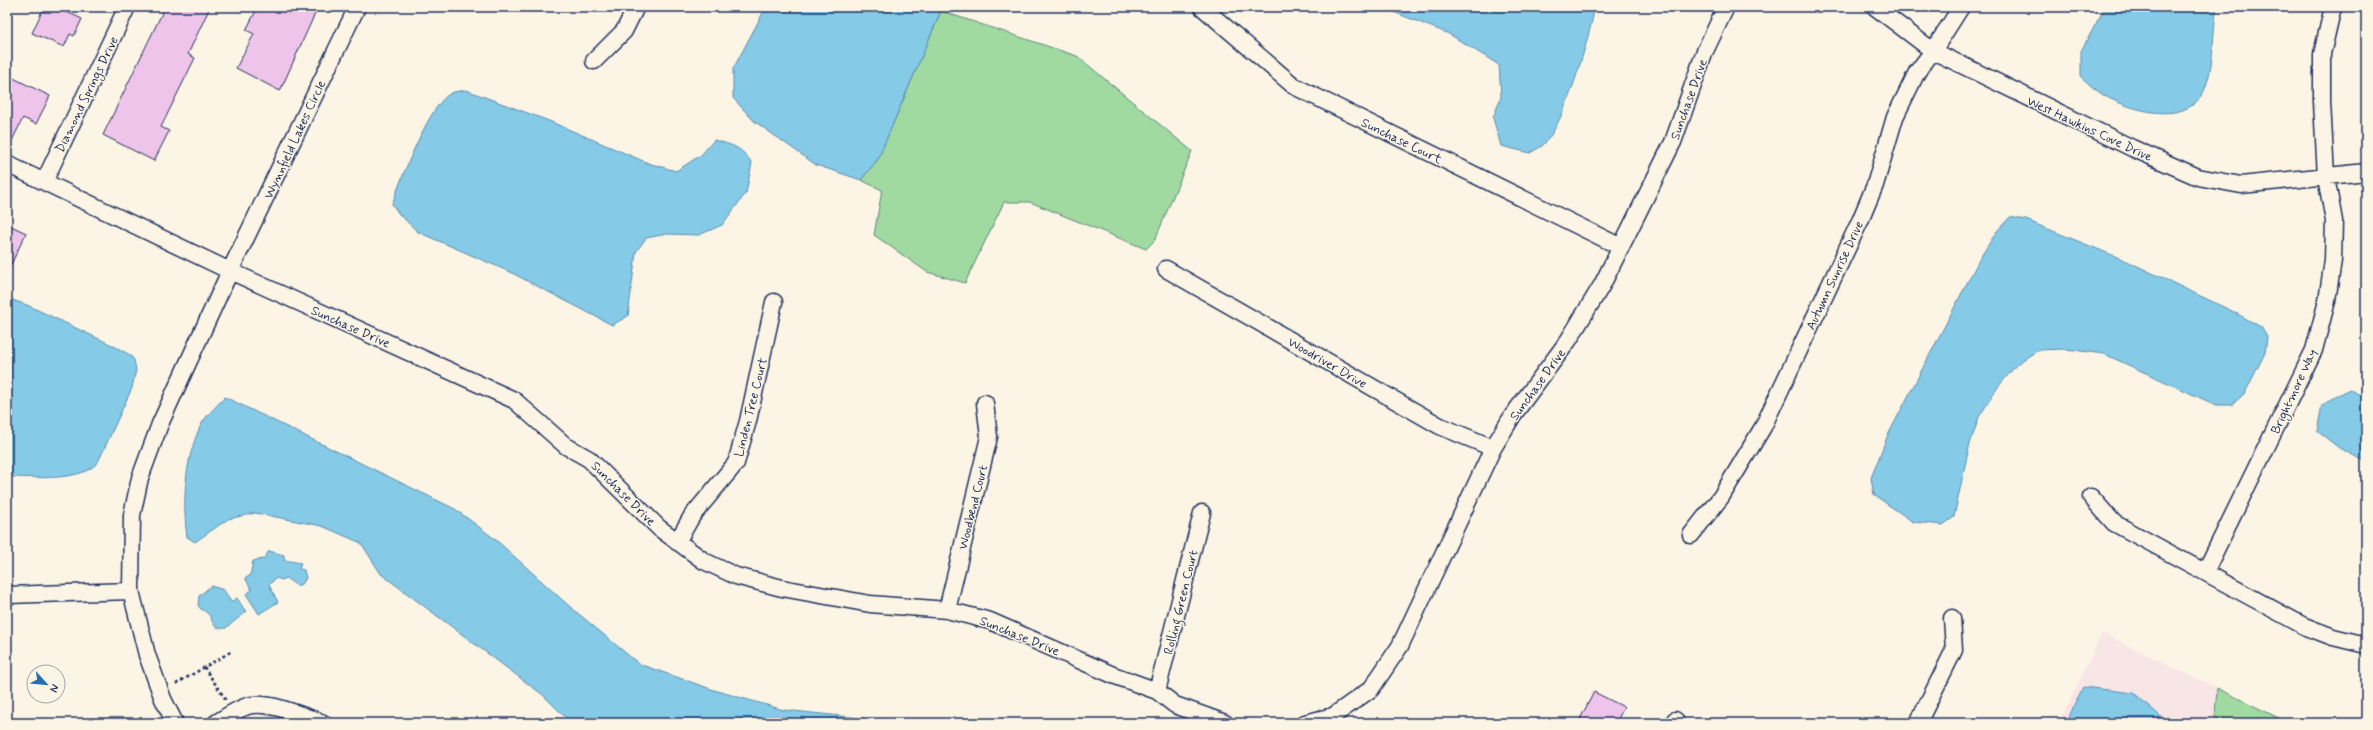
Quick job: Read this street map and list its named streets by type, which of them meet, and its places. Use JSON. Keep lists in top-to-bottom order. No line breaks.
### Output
{"streets":{"street":["Diamond Springs Drive","Sunchase Drive","West Hawkins Cove Drive","Wynnfield Lakes Circle","Sunchase Court","Autumn Sunrise Drive","Woodriver Drive","Brightmore Way","Linden Tree Court","Woodbend Court","Rolling Green Court"]},"crossings":[["Diamond Springs Drive","Sunchase Drive"],["Sunchase Drive","Wynnfield Lakes Circle"],["Sunchase Drive","Sunchase Court"],["Sunchase Drive","Woodriver Drive"],["Sunchase Drive","Linden Tree Court"],["Sunchase Drive","Woodbend Court"],["Sunchase Drive","Rolling Green Court"],["West Hawkins Cove Drive","Autumn Sunrise Drive"],["West Hawkins Cove Drive","Brightmore Way"]],"north":"bottom right"}
